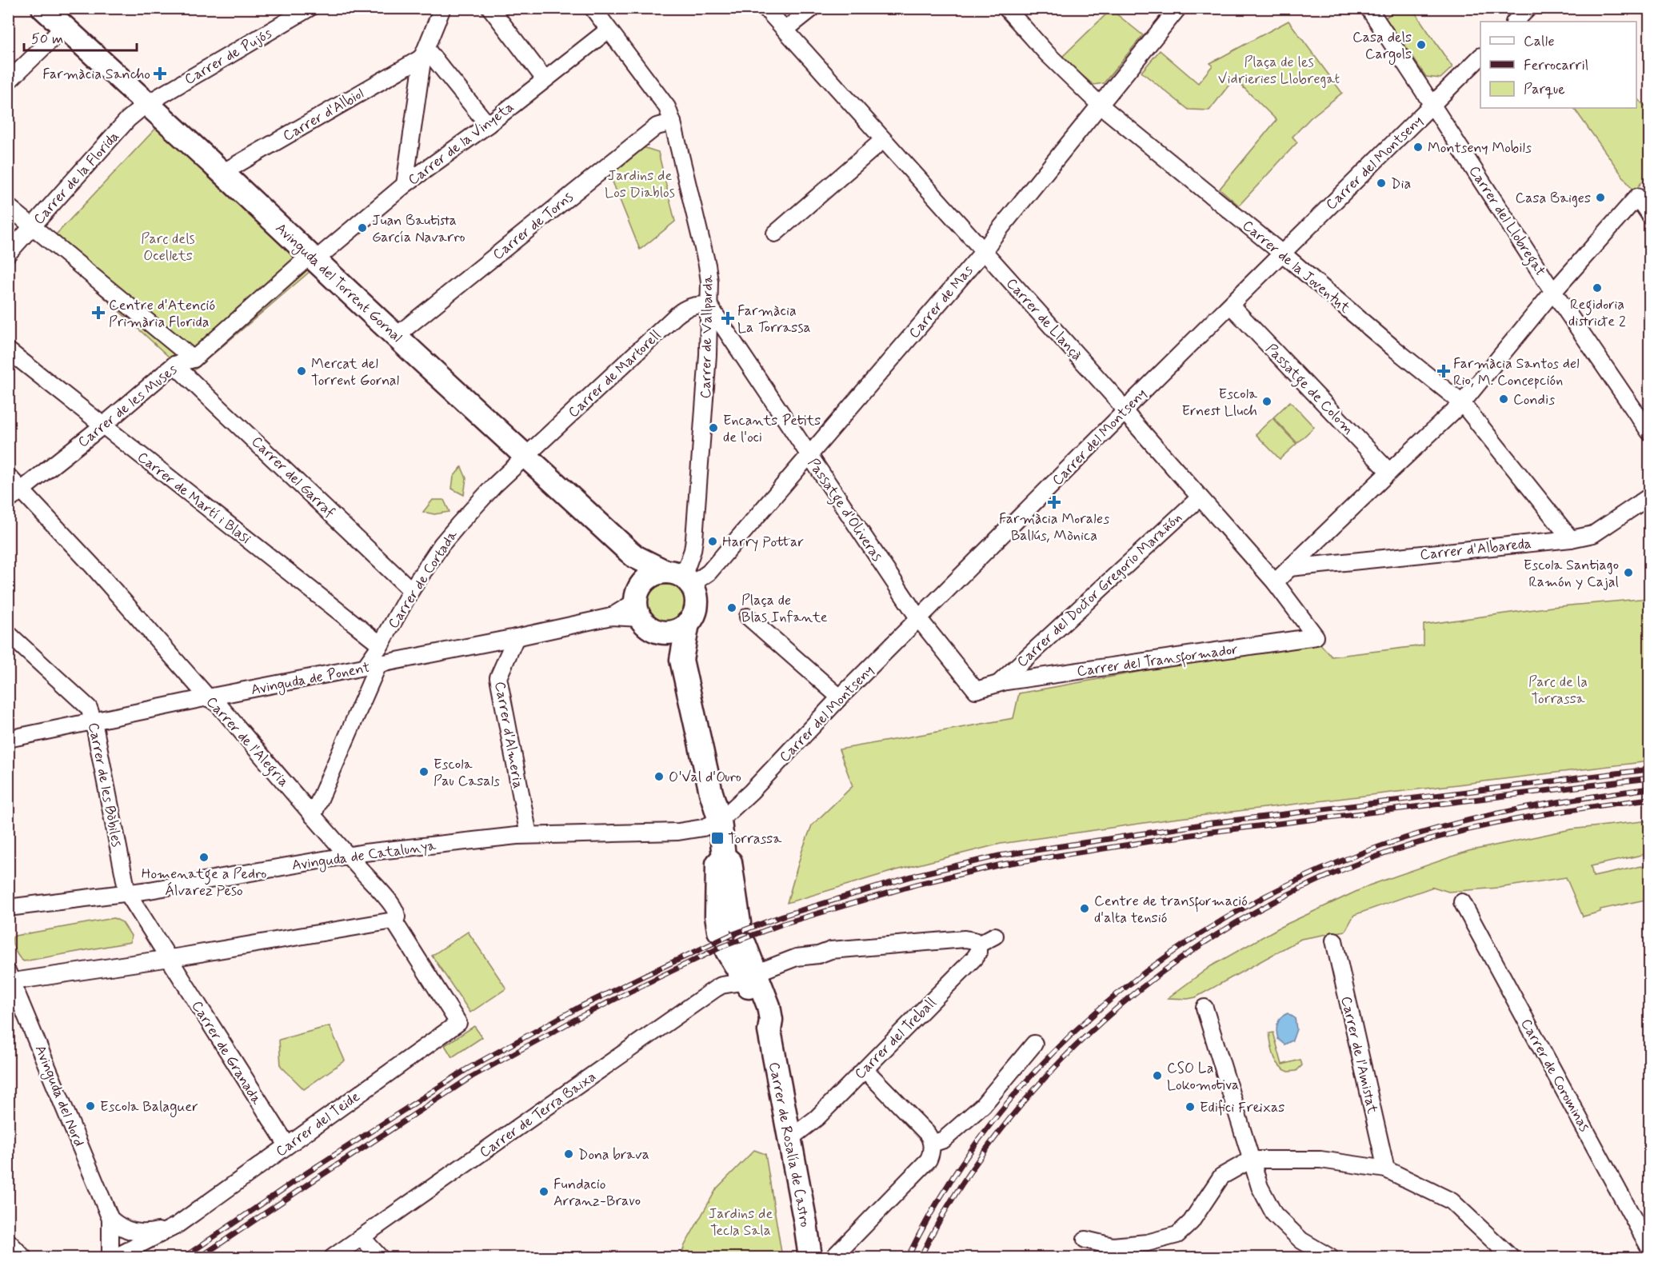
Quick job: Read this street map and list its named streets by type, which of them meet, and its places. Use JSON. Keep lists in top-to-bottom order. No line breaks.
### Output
{"streets":{"street":["Carrer de Pujós","Carrer d'Albiol","Carrer de la Vinyeta","Carrer del Montseny","Carrer de la Florida","Carrer del Llobregat","Carrer de Torns","Carrer de la Joventut","Avinguda del Torrent Gornal","Carrer de Mas","Carrer de Llançà","Carrer de Vallparda","Carrer de Martorell","Passatge de Colom","Carrer de les Muses","Carrer del Garraf","Carrer de Martí i Blasi","Passatge d'Oliveras","Carrer d'Albareda","Carrer de Cortada","Carrer del Doctor Gregorio Marañón","Carrer del Transformador","Avinguda de Ponent","Carrer d'Almeria","Carrer de l'Alegria","Carrer de les Bòbiles","Avinguda de Catalunya","Carrer del Treball","Carrer de Granada","Carrer de l'Amistat","Carrer de Corominas","Avinguda del Nord","Carrer de Terra Baixa","Carrer del Teide","Carrer de Rosalía de Castro"]},"crossings":[["Carrer de Pujós","Carrer de la Florida"],["Carrer de Pujós","Avinguda del Torrent Gornal"],["Carrer d'Albiol","Avinguda del Torrent Gornal"],["Carrer de la Vinyeta","Avinguda del Torrent Gornal"],["Carrer de la Vinyeta","Carrer de Vallparda"],["Carrer de la Vinyeta","Carrer de les Muses"],["Carrer del Montseny","Carrer del Llobregat"],["Carrer del Montseny","Carrer de la Joventut"],["Carrer del Montseny","Carrer de Llançà"],["Carrer del Montseny","Passatge de Colom"],["Carrer del Montseny","Passatge d'Oliveras"],["Carrer del Montseny","Avinguda de Catalunya"],["Carrer del Montseny","Carrer de Rosalía de Castro"],["Carrer de la Florida","Avinguda del Torrent Gornal"],["Carrer de Torns","Avinguda del Torrent Gornal"],["Carrer de Torns","Carrer de Vallparda"],["Carrer de la Joventut","Carrer de Mas"],["Carrer de la Joventut","Carrer d'Albareda"],["Avinguda del Torrent Gornal","Carrer de Mas"],["Avinguda del Torrent Gornal","Carrer de Vallparda"],["Avinguda del Torrent Gornal","Carrer de Martorell"],["Avinguda del Torrent Gornal","Carrer de les Muses"],["Avinguda del Torrent Gornal","Carrer de Cortada"],["Avinguda del Torrent Gornal","Avinguda de Ponent"],["Carrer de Mas","Carrer de Llançà"],["Carrer de Mas","Carrer de Vallparda"],["Carrer de Mas","Passatge d'Oliveras"],["Carrer de Mas","Avinguda de Ponent"],["Carrer de Llançà","Carrer del Doctor Gregorio Marañón"],["Carrer de Llançà","Carrer del Transformador"],["Carrer de Vallparda","Carrer de Martorell"],["Carrer de Vallparda","Passatge d'Oliveras"],["Carrer de Vallparda","Avinguda de Ponent"],["Carrer de Martorell","Passatge d'Oliveras"],["Carrer de Martorell","Carrer de Cortada"],["Carrer de les Muses","Carrer del Garraf"],["Carrer de les Muses","Carrer de Martí i Blasi"],["Carrer de les Muses","Carrer de l'Alegria"],["Carrer del Garraf","Carrer de Cortada"],["Carrer de Martí i Blasi","Carrer de Cortada"],["Passatge d'Oliveras","Carrer del Doctor Gregorio Marañón"],["Passatge d'Oliveras","Carrer del Transformador"],["Carrer de Cortada","Avinguda de Ponent"],["Carrer de Cortada","Carrer de l'Alegria"],["Carrer del Doctor Gregorio Marañón","Carrer del Transformador"],["Avinguda de Ponent","Carrer d'Almeria"],["Avinguda de Ponent","Carrer de l'Alegria"],["Avinguda de Ponent","Carrer de les Bòbiles"],["Carrer d'Almeria","Avinguda de Catalunya"],["Carrer de l'Alegria","Avinguda de Catalunya"],["Carrer de l'Alegria","Carrer del Teide"],["Carrer de les Bòbiles","Avinguda de Catalunya"],["Carrer de les Bòbiles","Carrer de Granada"],["Avinguda de Catalunya","Carrer de Rosalía de Castro"],["Carrer del Treball","Carrer de Terra Baixa"],["Carrer del Treball","Carrer de Rosalía de Castro"],["Carrer de Granada","Carrer del Teide"],["Avinguda del Nord","Carrer del Teide"],["Carrer de Terra Baixa","Carrer de Rosalía de Castro"]],"parks":["Plaça de les Vidrieries Llobregat","Jardins de Los Diablos","Parc dels Ocellets","Parc de la Torrassa","Jardins de Tecla Sala"],"places":{"other":["Casa dels Cargols","Montseny Mobils","Dia","Casa Baiges","Juan Bautista García Navarro","Regidoria districte 2","Mercat del Torrent Gornal","Condis","Escola Ernest Lluch","Encants Petits de l'oci","Harry Pottar","Escola Santiago Ramón y Cajal","Plaça de Blas Infante","Escola Pau Casals","O'Val d'Ouro","Homenatge a Pedro Álvarez Peso","Centre de transformació d'alta tensió","CSO La Lokomotiva","Escola Balaguer","Edifici Freixas","Dona brava","Fundacio Arranz-Bravo"],"health":["Farmàcia Sancho","Centre d'Atenció Primària Florida","Farmàcia La Torrassa","Farmàcia Santos del Rio, M. Concepción","Farmàcia Morales Ballús, Mònica"],"transit":["Torrassa"]},"legend":["Calle","Ferrocarril","Parque"],"scale_bar":"50 m"}
